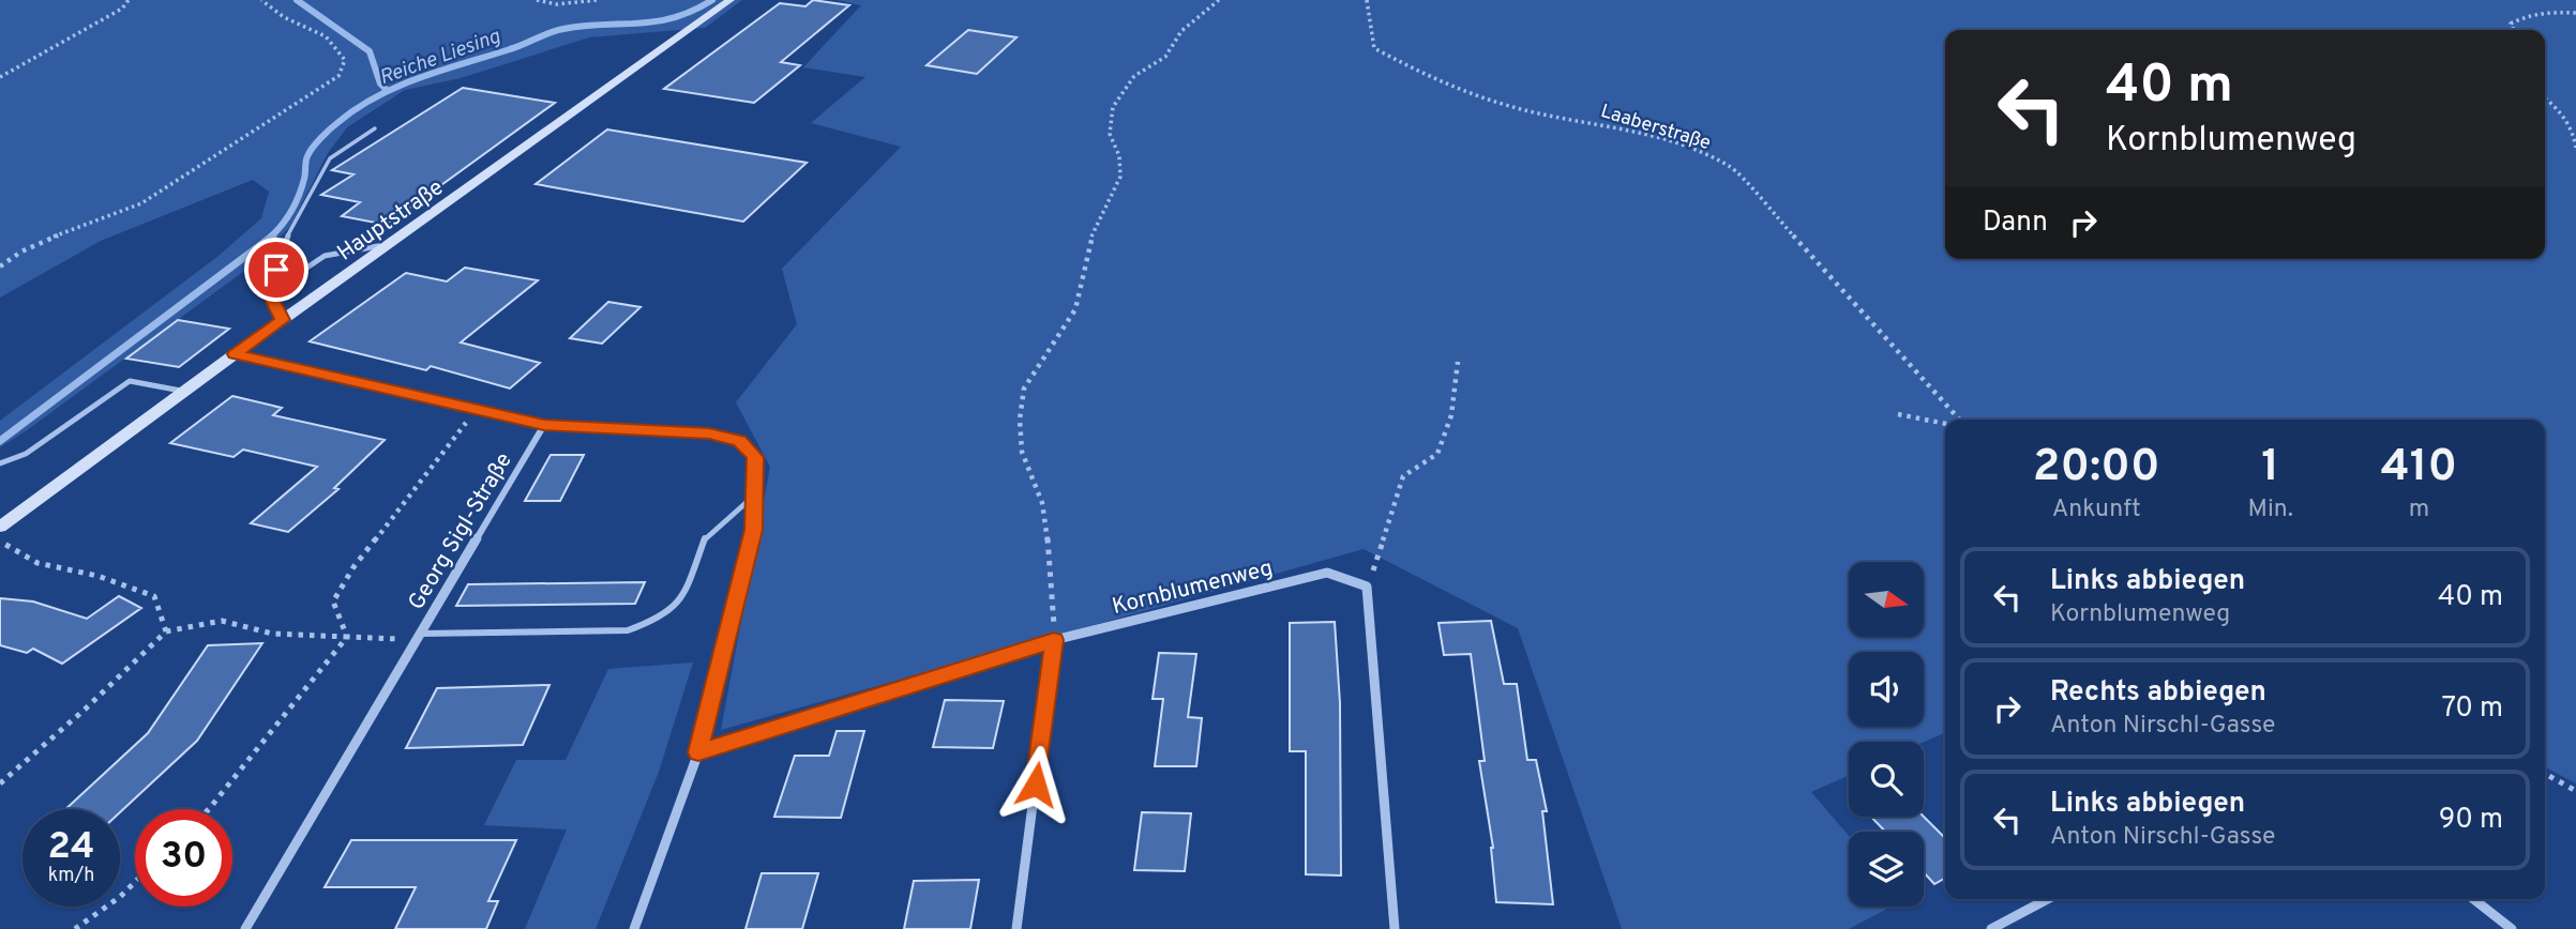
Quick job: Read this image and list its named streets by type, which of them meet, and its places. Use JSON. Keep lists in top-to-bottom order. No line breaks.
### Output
{"streets":{"main road":["Hauptstraße"],"street":["Georg Sigl-Straße","Kornblumenweg"],"path":["Laaberstraße"]},"crossings":[["Hauptstraße","Georg Sigl-Straße"]],"water":["Reiche Liesing"],"north":"right","page":{"turn":["40 m","Kornblumenweg"],"then":"Dann","eta":["20:00","Ankunft","1","Min.","410","m"],"list":[{"name":"Links abbiegen","note":"Kornblumenweg","value":"40 m"},{"name":"Rechts abbiegen","note":"Anton Nirschl-Gasse","value":"70 m"},{"name":"Links abbiegen","note":"Anton Nirschl-Gasse","value":"90 m"}],"speed":"24 km/h","limit":"30"}}
